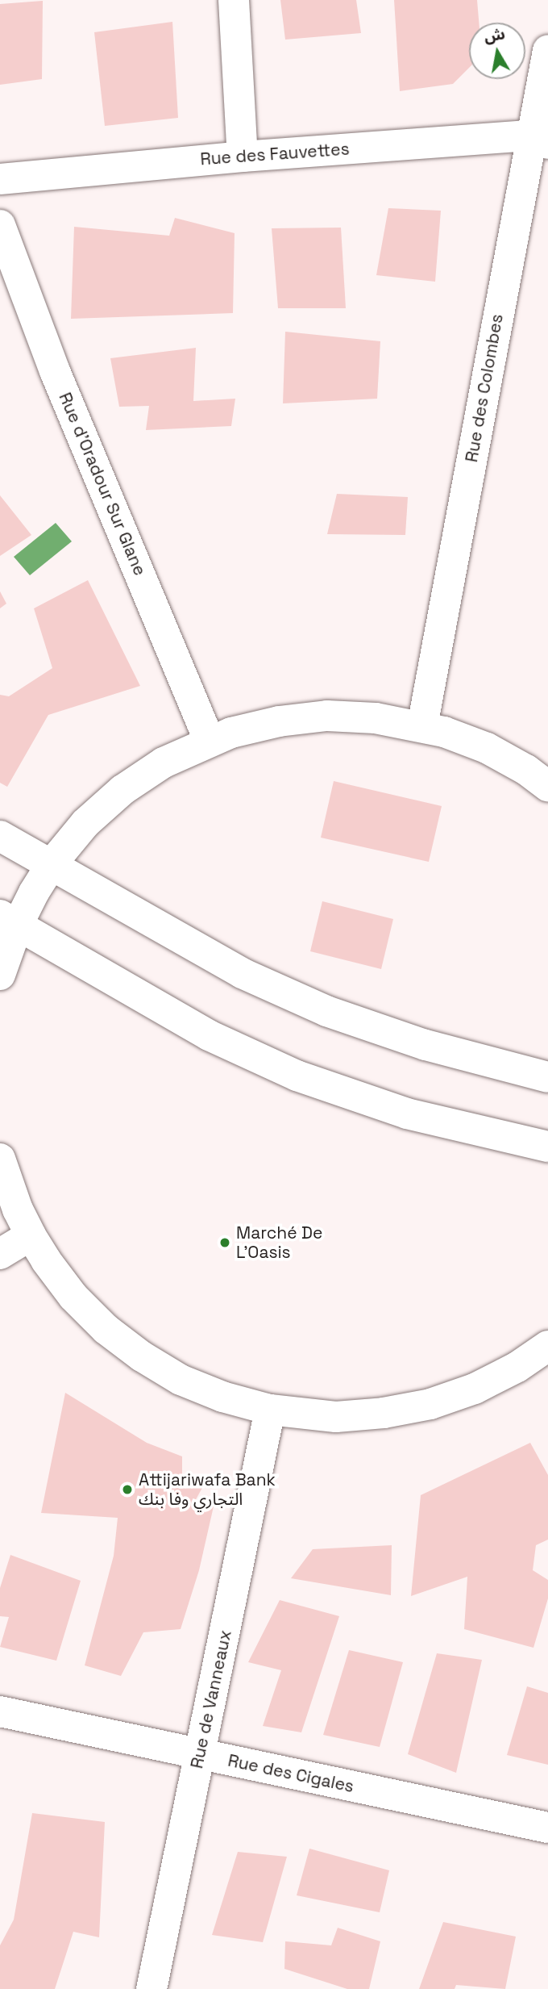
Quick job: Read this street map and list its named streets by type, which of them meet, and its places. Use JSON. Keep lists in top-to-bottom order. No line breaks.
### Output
{"streets":{"street":["Rue des Fauvettes","Rue des Colombes","Rue d'Oradour Sur Glane","Rue de Vanneaux","Rue des Cigales"]},"crossings":[["Rue des Fauvettes","Rue des Colombes"],["Rue de Vanneaux","Rue des Cigales"]],"places":["Marché De L'Oasis","Attijariwafa Bank التجاري وفا بنك"],"north":"top"}
